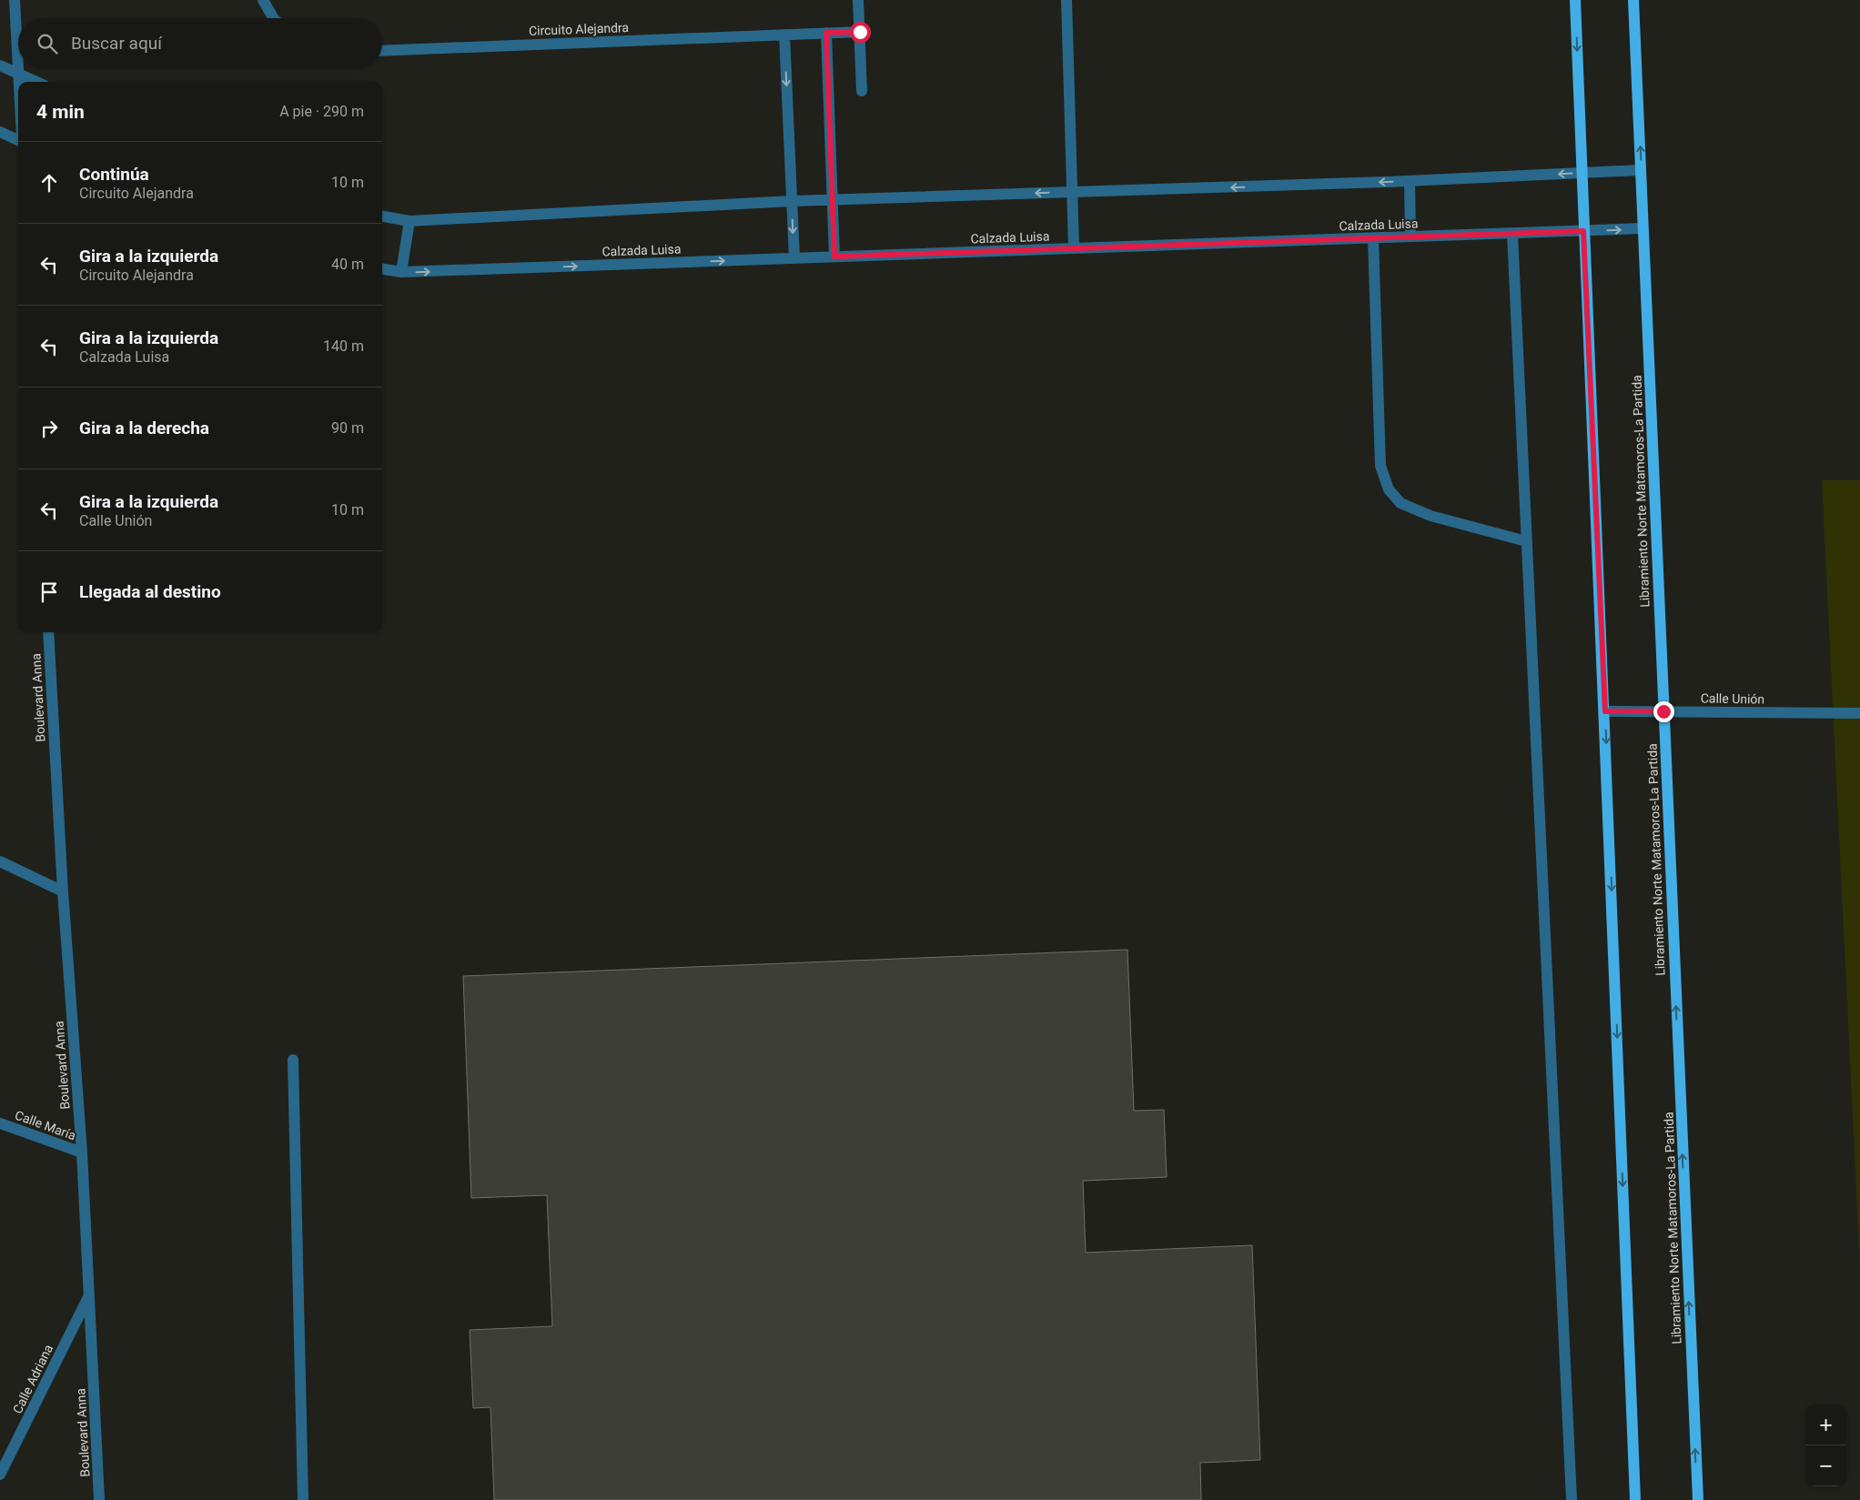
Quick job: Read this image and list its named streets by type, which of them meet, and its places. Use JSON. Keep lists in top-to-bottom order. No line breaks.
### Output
{"streets":{"main road":["Libramiento Norte Matamoros-La Partida"],"street":["Circuito Alejandra","Calzada Luisa","Boulevard Anna","Calle Unión","Calle María","Calle Adriana"]},"crossings":[["Calzada Luisa","Libramiento Norte Matamoros-La Partida"],["Libramiento Norte Matamoros-La Partida","Calle Unión"],["Boulevard Anna","Calle María"],["Boulevard Anna","Calle Adriana"]],"page":{"search":"Buscar aquí","heading":["4 min","A pie · 290 m"],"list":[["Continúa","Circuito Alejandra","10 m"],["Gira a la izquierda","Circuito Alejandra","40 m"],["Gira a la izquierda","Calzada Luisa","140 m"],["Gira a la derecha","90 m"],["Gira a la izquierda","Calle Unión","10 m"],"Llegada al destino"],"map_buttons":["+","−"]}}
